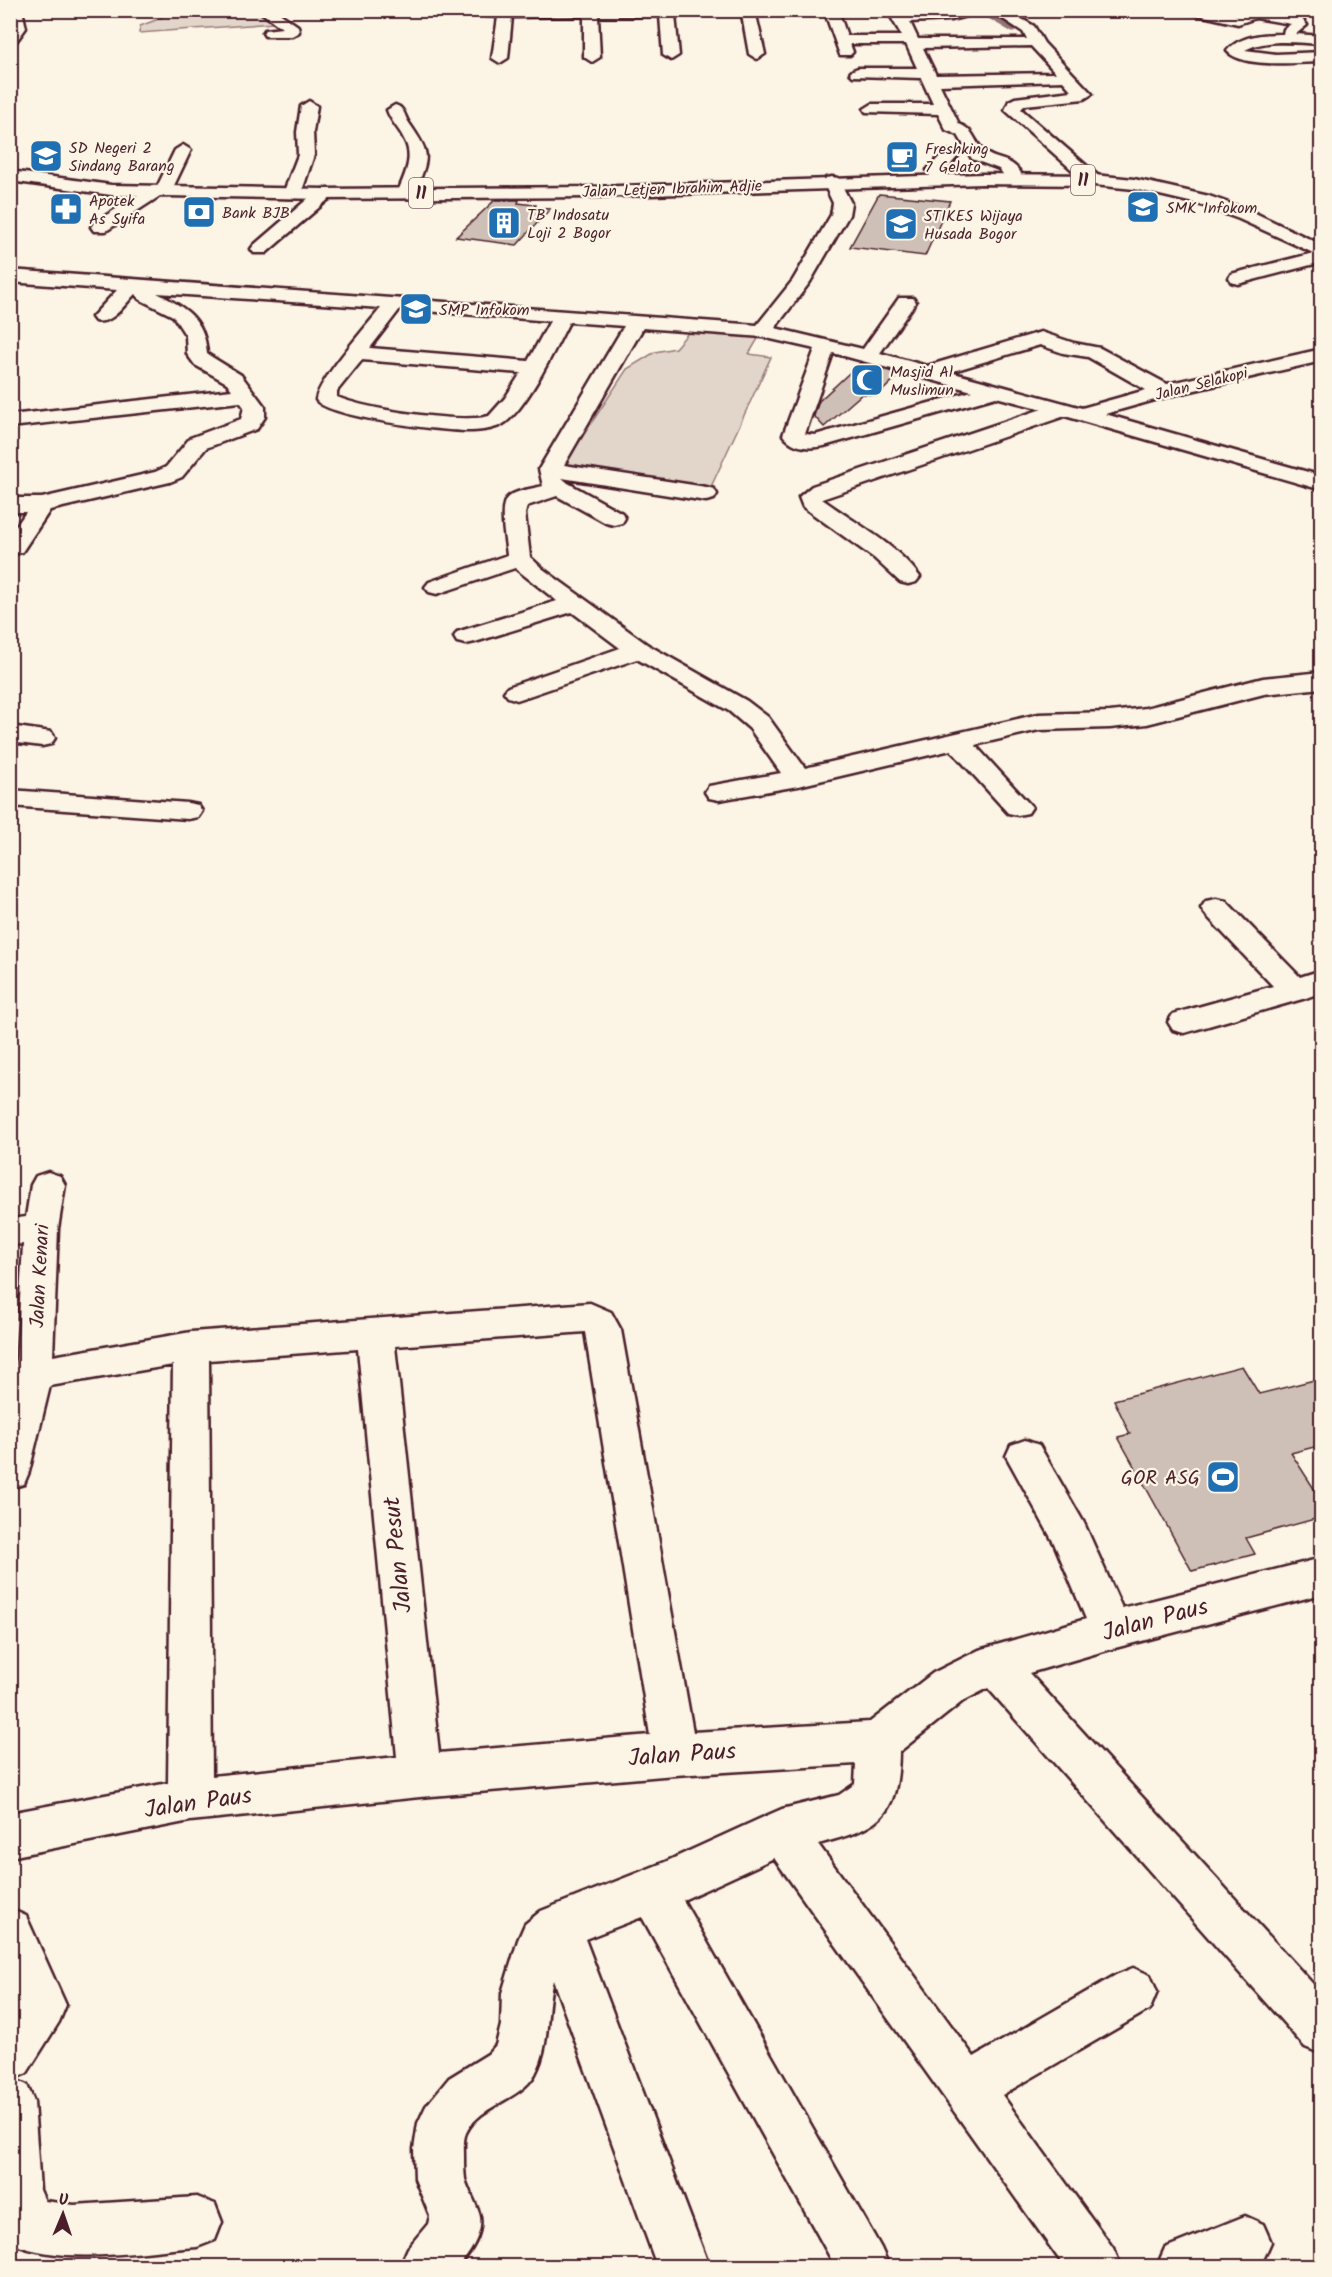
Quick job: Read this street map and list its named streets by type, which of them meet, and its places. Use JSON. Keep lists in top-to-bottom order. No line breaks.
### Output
{"streets":{"street":["11","Jalan Letjen Ibrahim Adjie","Jalan Selakopi","Jalan Kenari","Jalan Pesut","Jalan Paus"]},"crossings":[["Jalan Pesut","Jalan Paus"]],"places":{"school or university":["SD Negeri 2 Sindang Barang","SMK Infokom","STIKES Wijaya Husada Bogor","SMP Infokom"],"cafe":["Freshking 7 Gelato"],"pharmacy":["Apotek As Syifa"],"bank":["Bank BJB"],"building":["TB Indosatu Loji 2 Bogor"],"mosque":["Masjid Al Muslimun"],"sports":["GOR ASG"]},"north":"top"}
